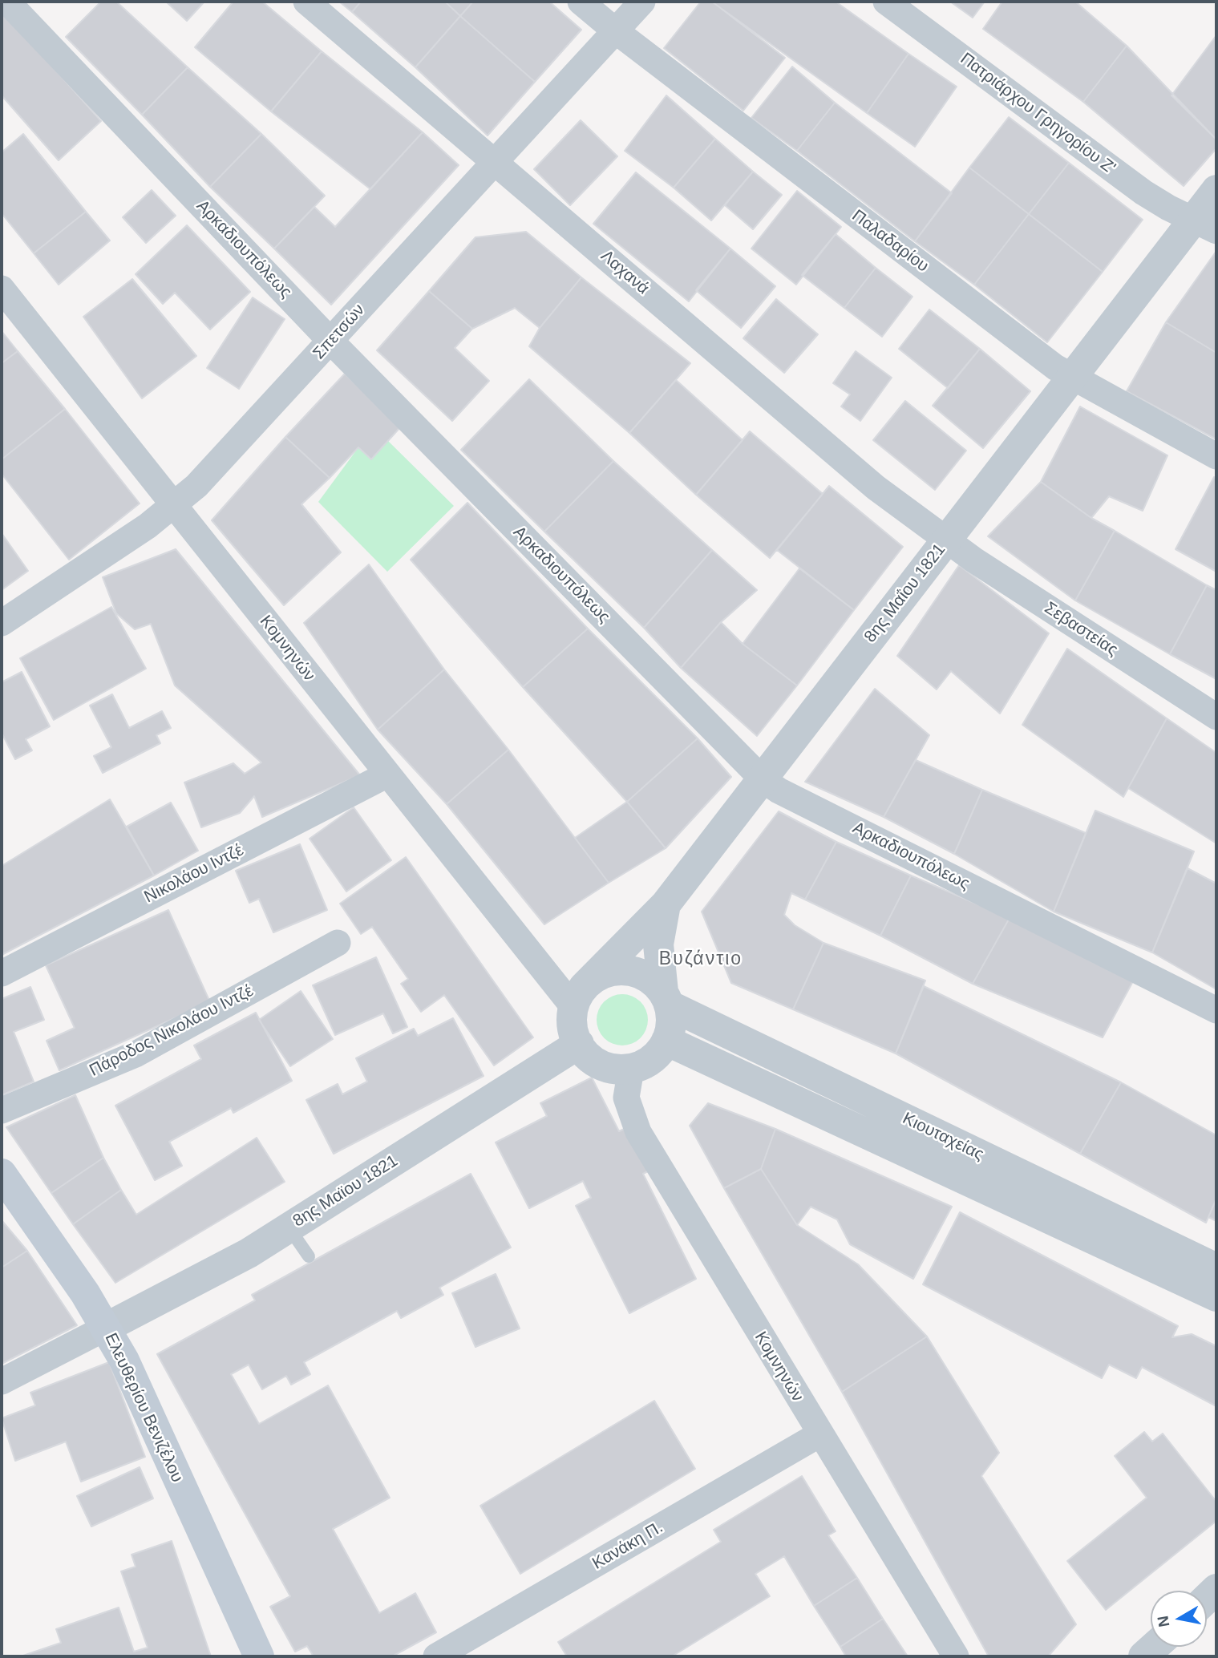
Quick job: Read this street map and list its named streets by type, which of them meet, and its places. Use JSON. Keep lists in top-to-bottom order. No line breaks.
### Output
{"streets":{"main road":["Ελευθερίου Βενιζέλου"],"street":["Πατριάρχου Γρηγορίου Ζ'","Παλαδαρίου","Αρκαδιουπόλεως","Λαχανά","Σπετσών","8ης Μαΐου 1821","Σεβαστείας","Κομνηνών","Νικολάου Ιντζέ","Πάροδος Νικολάου Ιντζέ","Κιουταχείας","8ης Μαϊου 1821","Κανάκη Π."]},"crossings":[["Πατριάρχου Γρηγορίου Ζ'","8ης Μαΐου 1821"],["Παλαδαρίου","Σπετσών"],["Παλαδαρίου","8ης Μαΐου 1821"],["Αρκαδιουπόλεως","Σπετσών"],["Αρκαδιουπόλεως","8ης Μαΐου 1821"],["Λαχανά","Σπετσών"],["Λαχανά","8ης Μαΐου 1821"],["Λαχανά","Σεβαστείας"],["Σπετσών","Κομνηνών"],["8ης Μαΐου 1821","Σεβαστείας"],["8ης Μαΐου 1821","Κομνηνών"],["8ης Μαΐου 1821","Κιουταχείας"],["8ης Μαΐου 1821","8ης Μαϊου 1821"],["Κομνηνών","Νικολάου Ιντζέ"],["Κομνηνών","Κιουταχείας"],["Κομνηνών","8ης Μαϊου 1821"],["Κομνηνών","Κανάκη Π."],["Κιουταχείας","8ης Μαϊου 1821"],["8ης Μαϊου 1821","Ελευθερίου Βενιζέλου"]],"districts":["Βυζάντιο"],"north":"left"}
